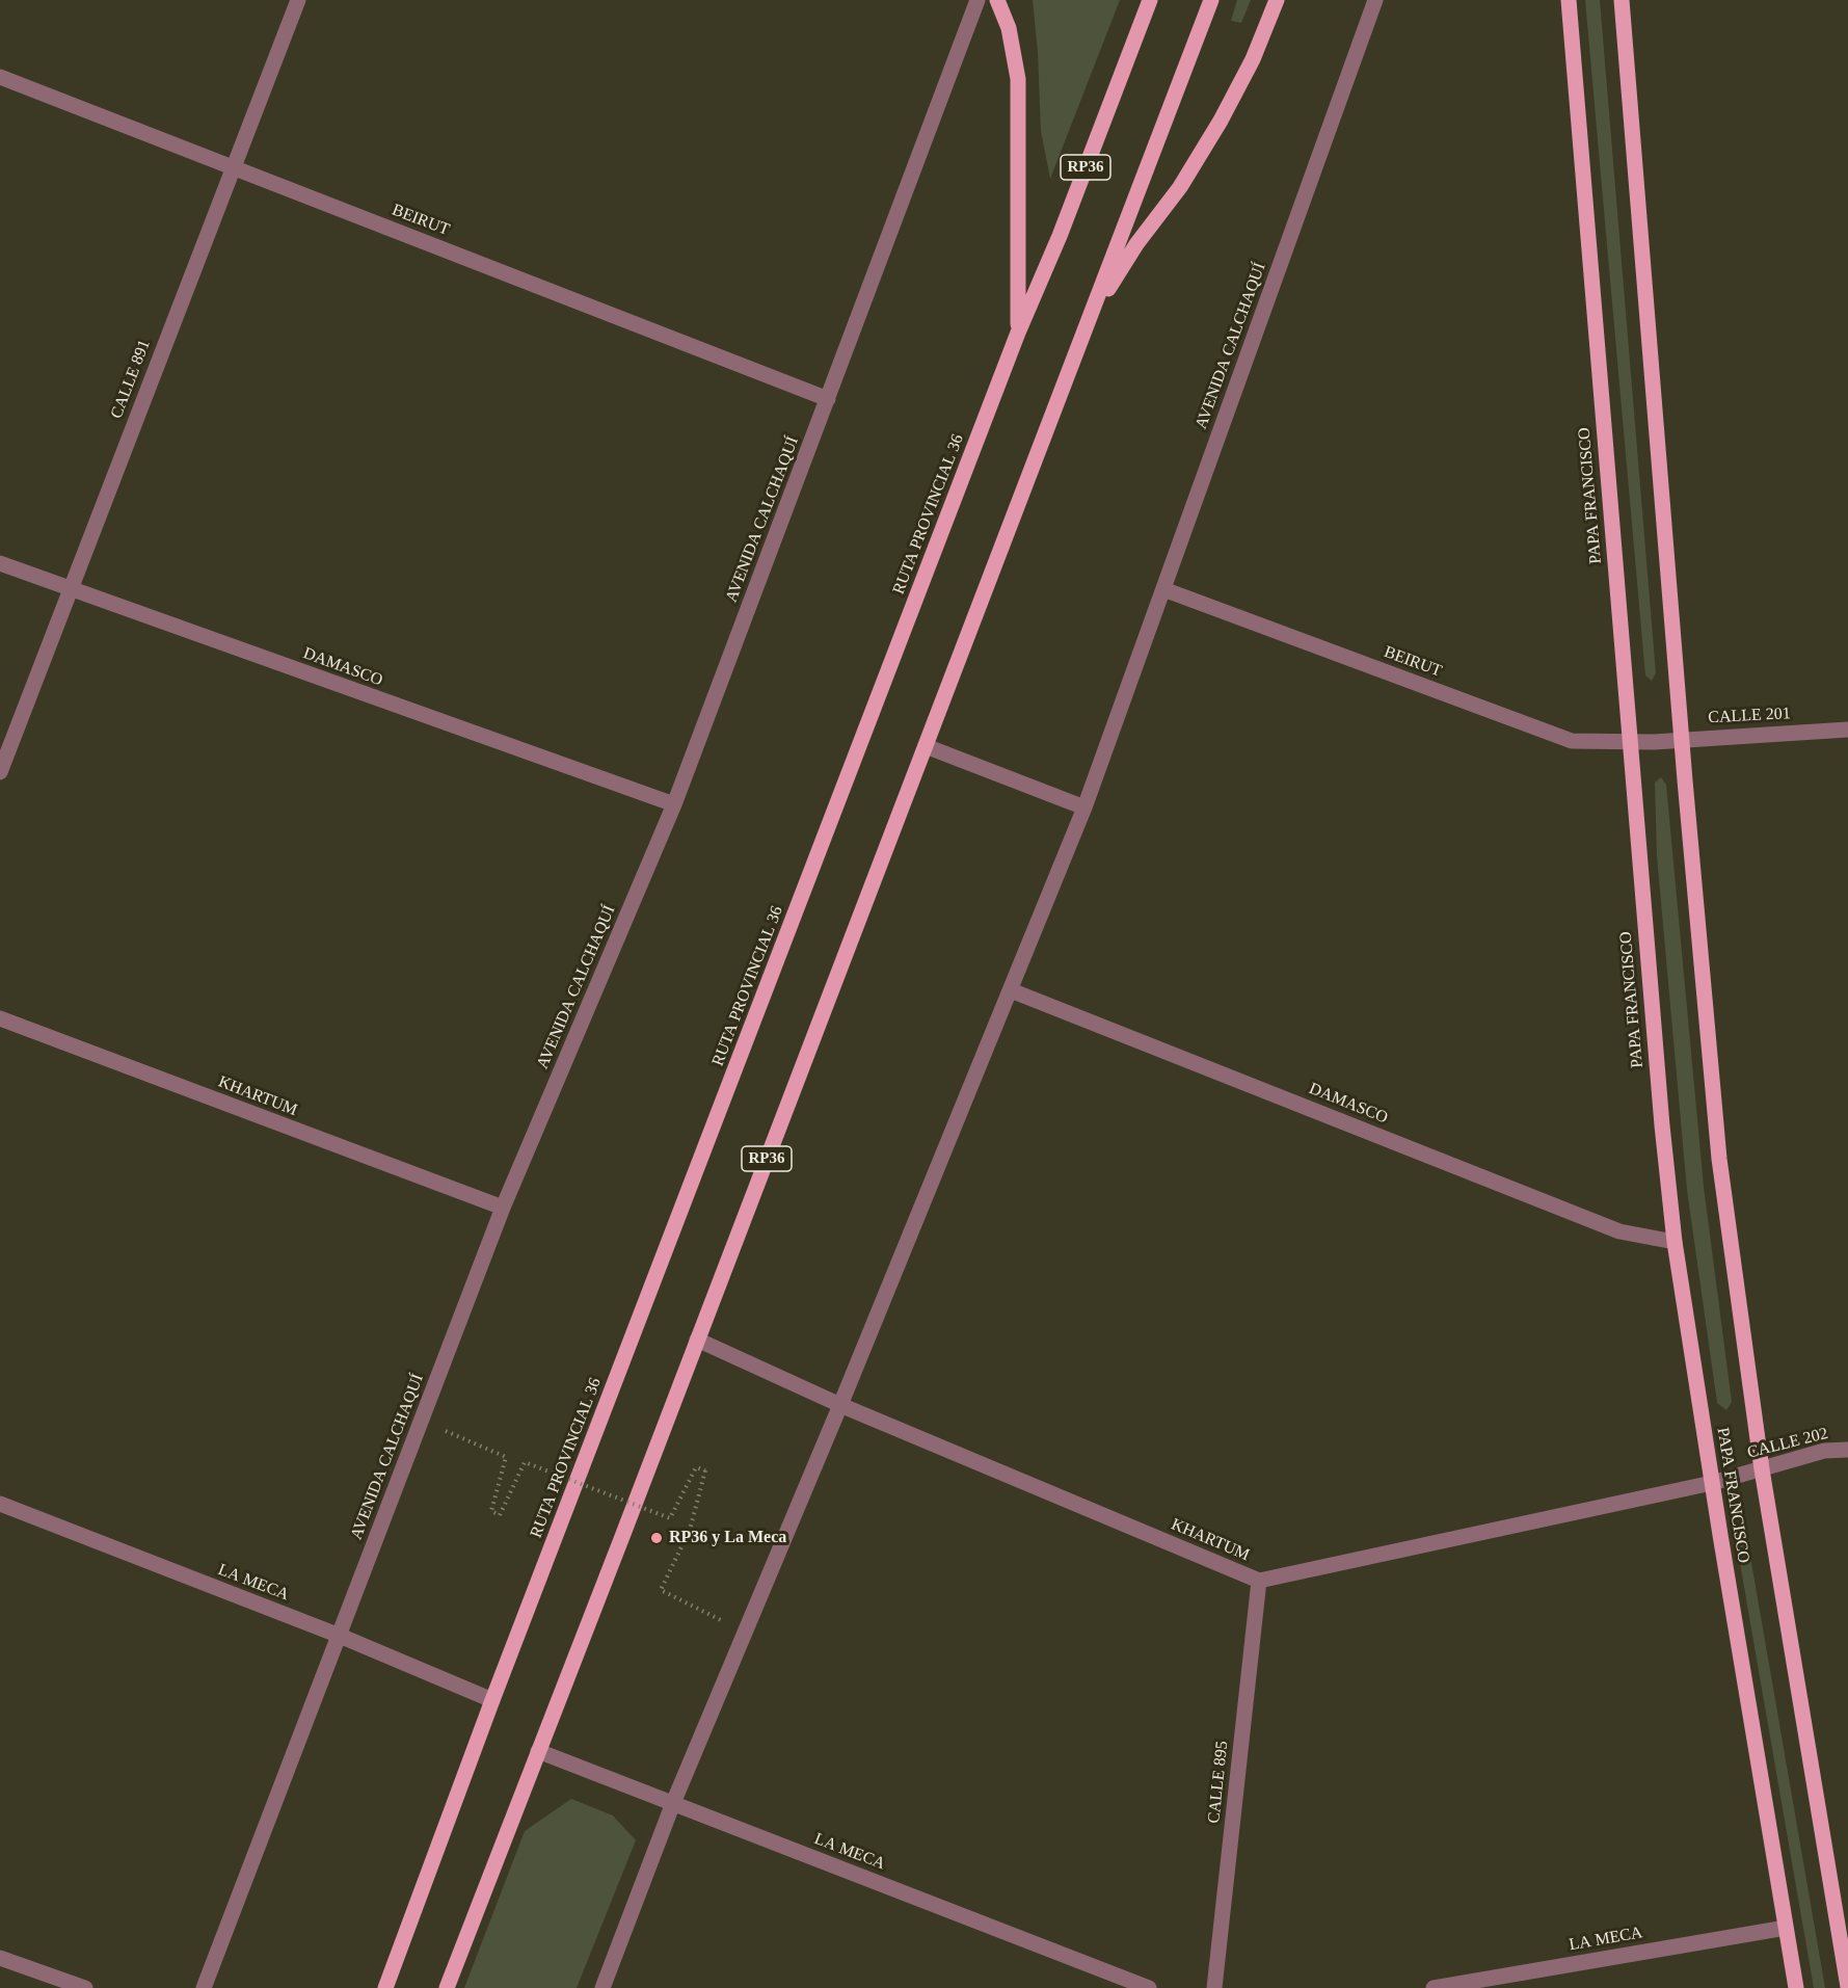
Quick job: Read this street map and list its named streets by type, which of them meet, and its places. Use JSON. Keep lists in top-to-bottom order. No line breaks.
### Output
{"streets":{"main road":["RP36","PAPA FRANCISCO","RUTA PROVINCIAL 36"],"street":["BEIRUT","AVENIDA CALCHAQUÍ","CALLE 891","DAMASCO","CALLE 201","KHARTUM","CALLE 202","LA MECA","CALLE 895"]},"crossings":[["RP36","KHARTUM"],["RP36","LA MECA"],["BEIRUT","AVENIDA CALCHAQUÍ"],["BEIRUT","CALLE 891"],["BEIRUT","PAPA FRANCISCO"],["BEIRUT","CALLE 201"],["AVENIDA CALCHAQUÍ","DAMASCO"],["AVENIDA CALCHAQUÍ","KHARTUM"],["AVENIDA CALCHAQUÍ","LA MECA"],["CALLE 891","DAMASCO"],["PAPA FRANCISCO","DAMASCO"],["PAPA FRANCISCO","CALLE 201"],["PAPA FRANCISCO","KHARTUM"],["PAPA FRANCISCO","CALLE 202"],["PAPA FRANCISCO","LA MECA"],["RUTA PROVINCIAL 36","LA MECA"],["KHARTUM","CALLE 202"],["KHARTUM","CALLE 895"]],"places":["RP36 y La Meca"]}
